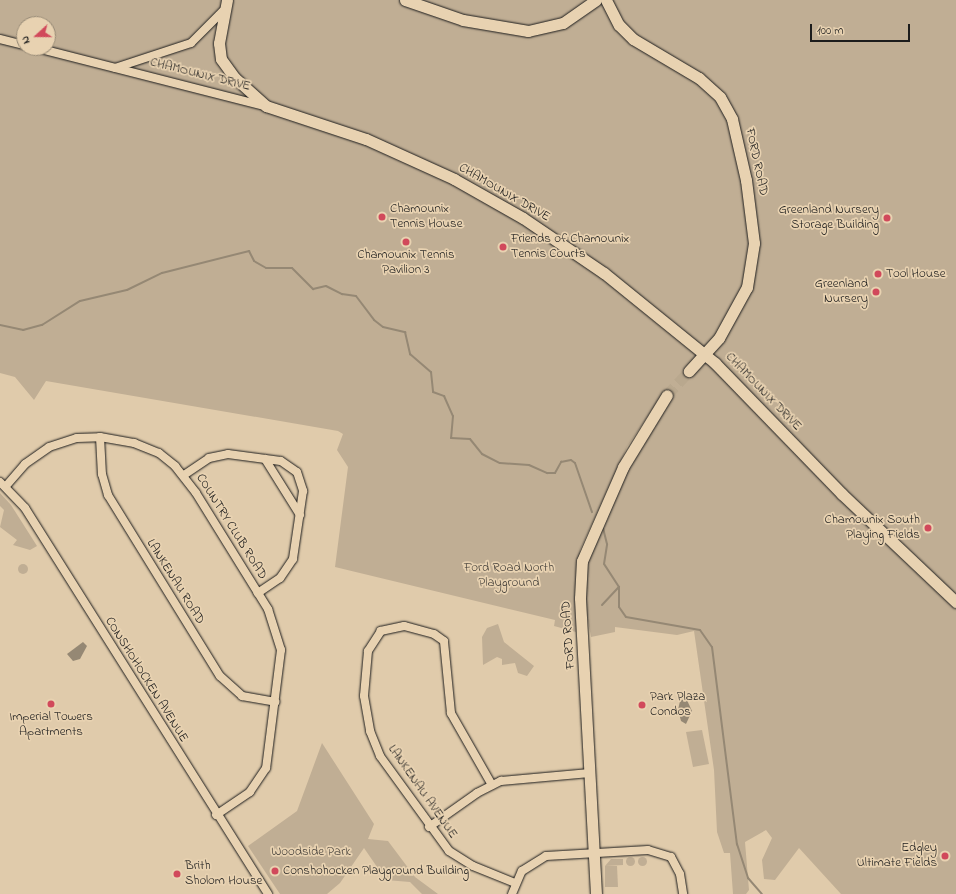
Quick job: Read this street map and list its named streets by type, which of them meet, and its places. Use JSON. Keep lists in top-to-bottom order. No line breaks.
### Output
{"streets":{"street":["CHAMOUNIX DRIVE","FORD ROAD","COUNTRY CLUB ROAD","LANKENAU ROAD","CONSHOHOCKEN AVENUE","LANKENAU AVENUE"]},"crossings":[["CHAMOUNIX DRIVE","FORD ROAD"],["COUNTRY CLUB ROAD","LANKENAU ROAD"],["COUNTRY CLUB ROAD","CONSHOHOCKEN AVENUE"]],"parks":["Ford Road North Playground","Woodside Park"],"places":["Chamounix Tennis House","Greenland Nursery Storage Building","Chamounix Tennis Pavilion 3","Friends of Chamounix Tennis Courts","Tool House","Greenland Nursery","Chamounix South Playing Fields","Imperial Towers Apartments","Park Plaza Condos","Edgley Ultimate Fields","Conshohocken Playground Building","Brith Sholom House"],"scale_bar":"100 m","north":"left"}
